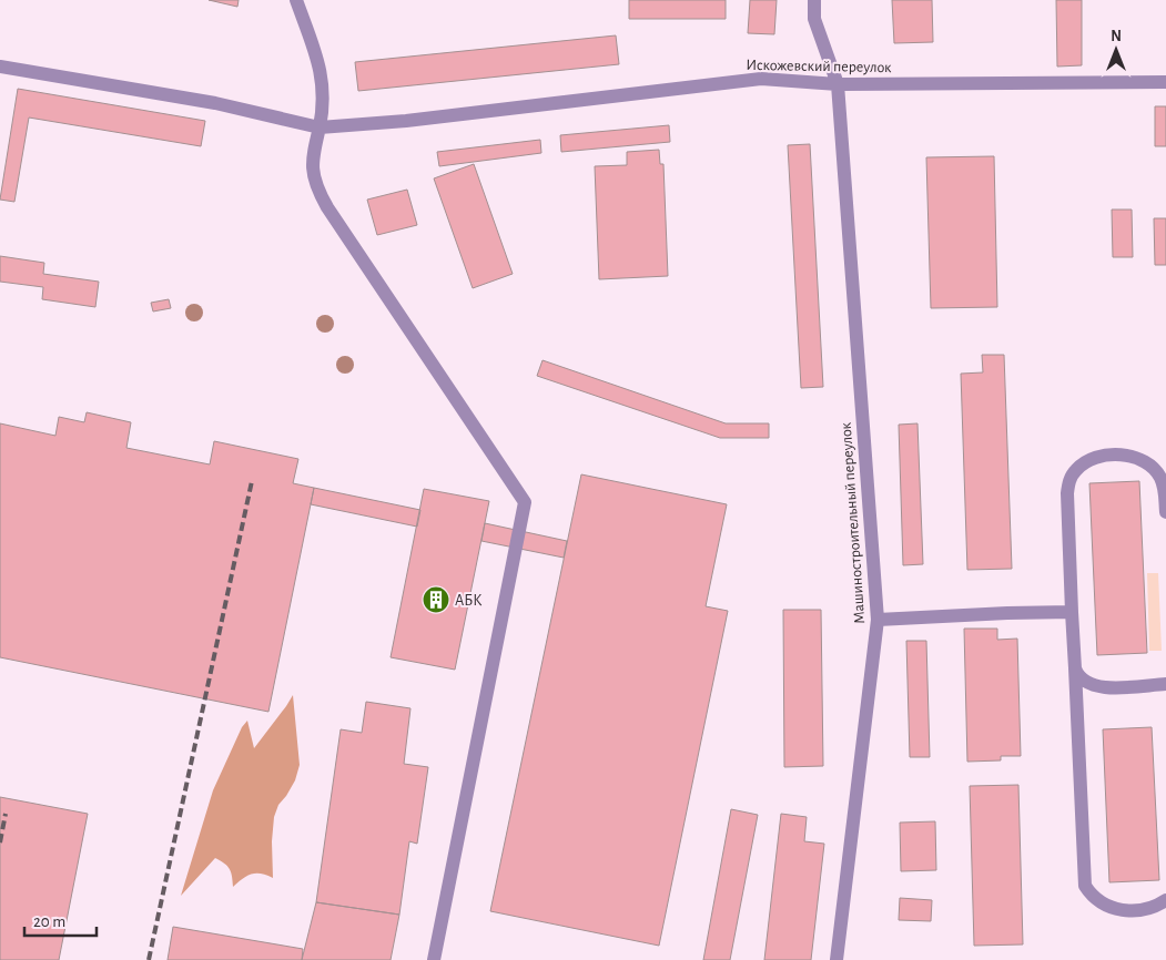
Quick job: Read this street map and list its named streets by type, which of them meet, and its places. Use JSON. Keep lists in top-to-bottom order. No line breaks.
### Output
{"streets":{"street":["Искожевский переулок","Машиностроительный переулок"]},"crossings":[["Искожевский переулок","Машиностроительный переулок"]],"places":{"building":["АБК"]},"scale_bar":"20 m","north":"top"}
